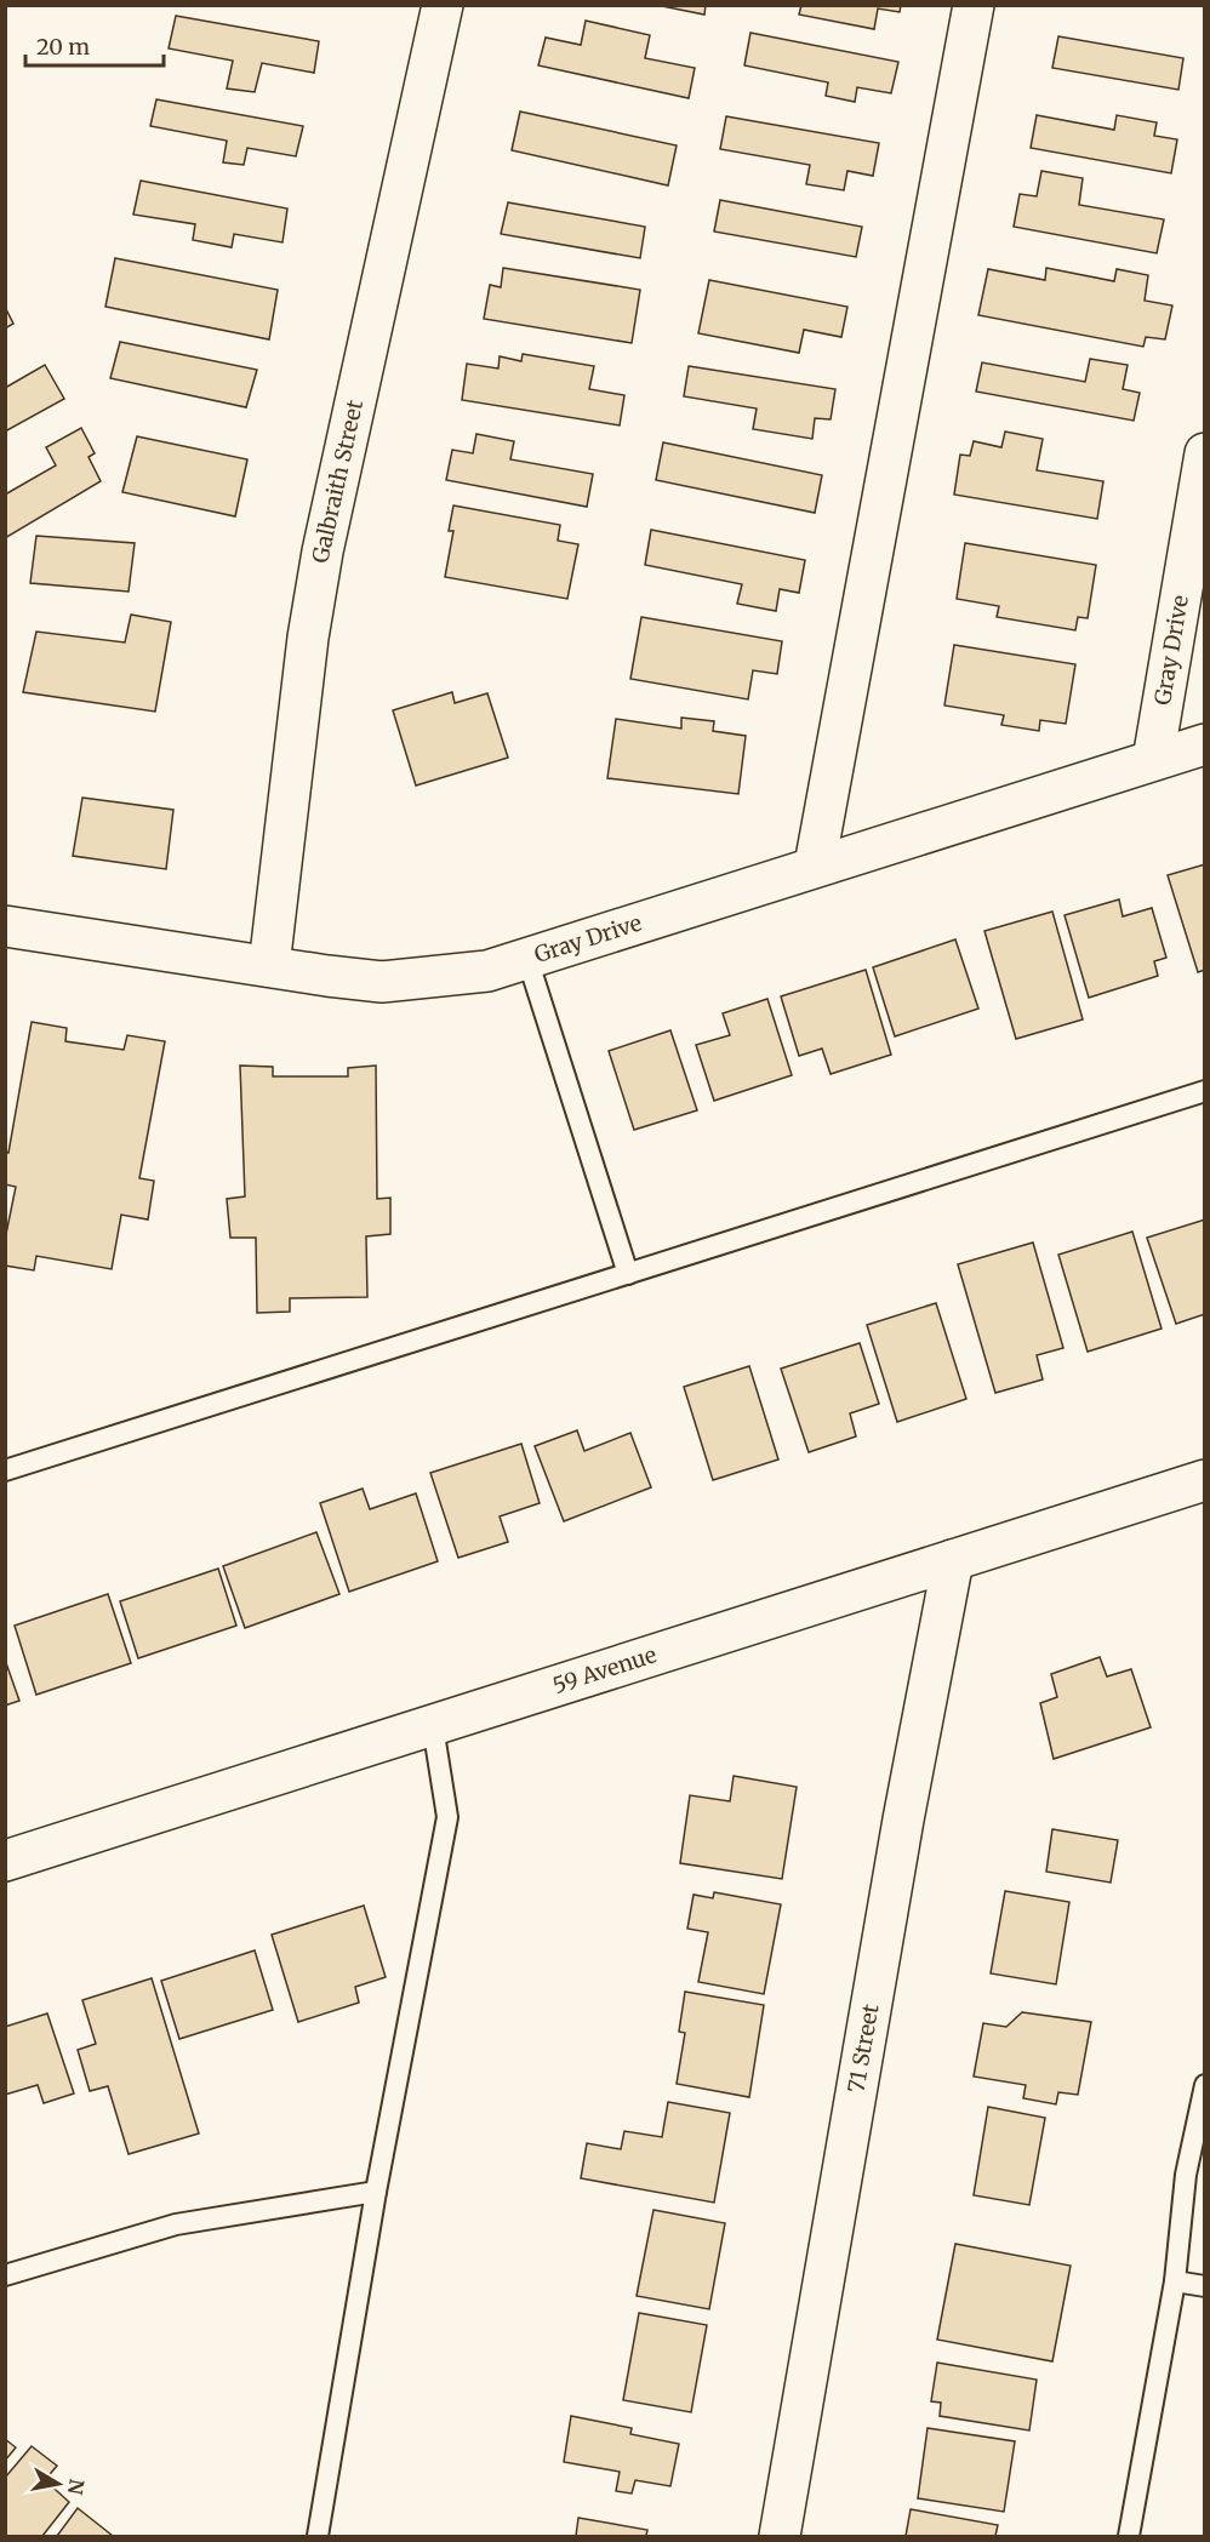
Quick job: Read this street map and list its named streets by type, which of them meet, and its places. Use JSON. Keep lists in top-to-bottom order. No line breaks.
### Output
{"streets":{"street":["Galbraith Street","Gray Drive","59 Avenue","71 Street"]},"crossings":[["Galbraith Street","Gray Drive"],["59 Avenue","71 Street"]],"scale_bar":"20 m","north":"right"}
